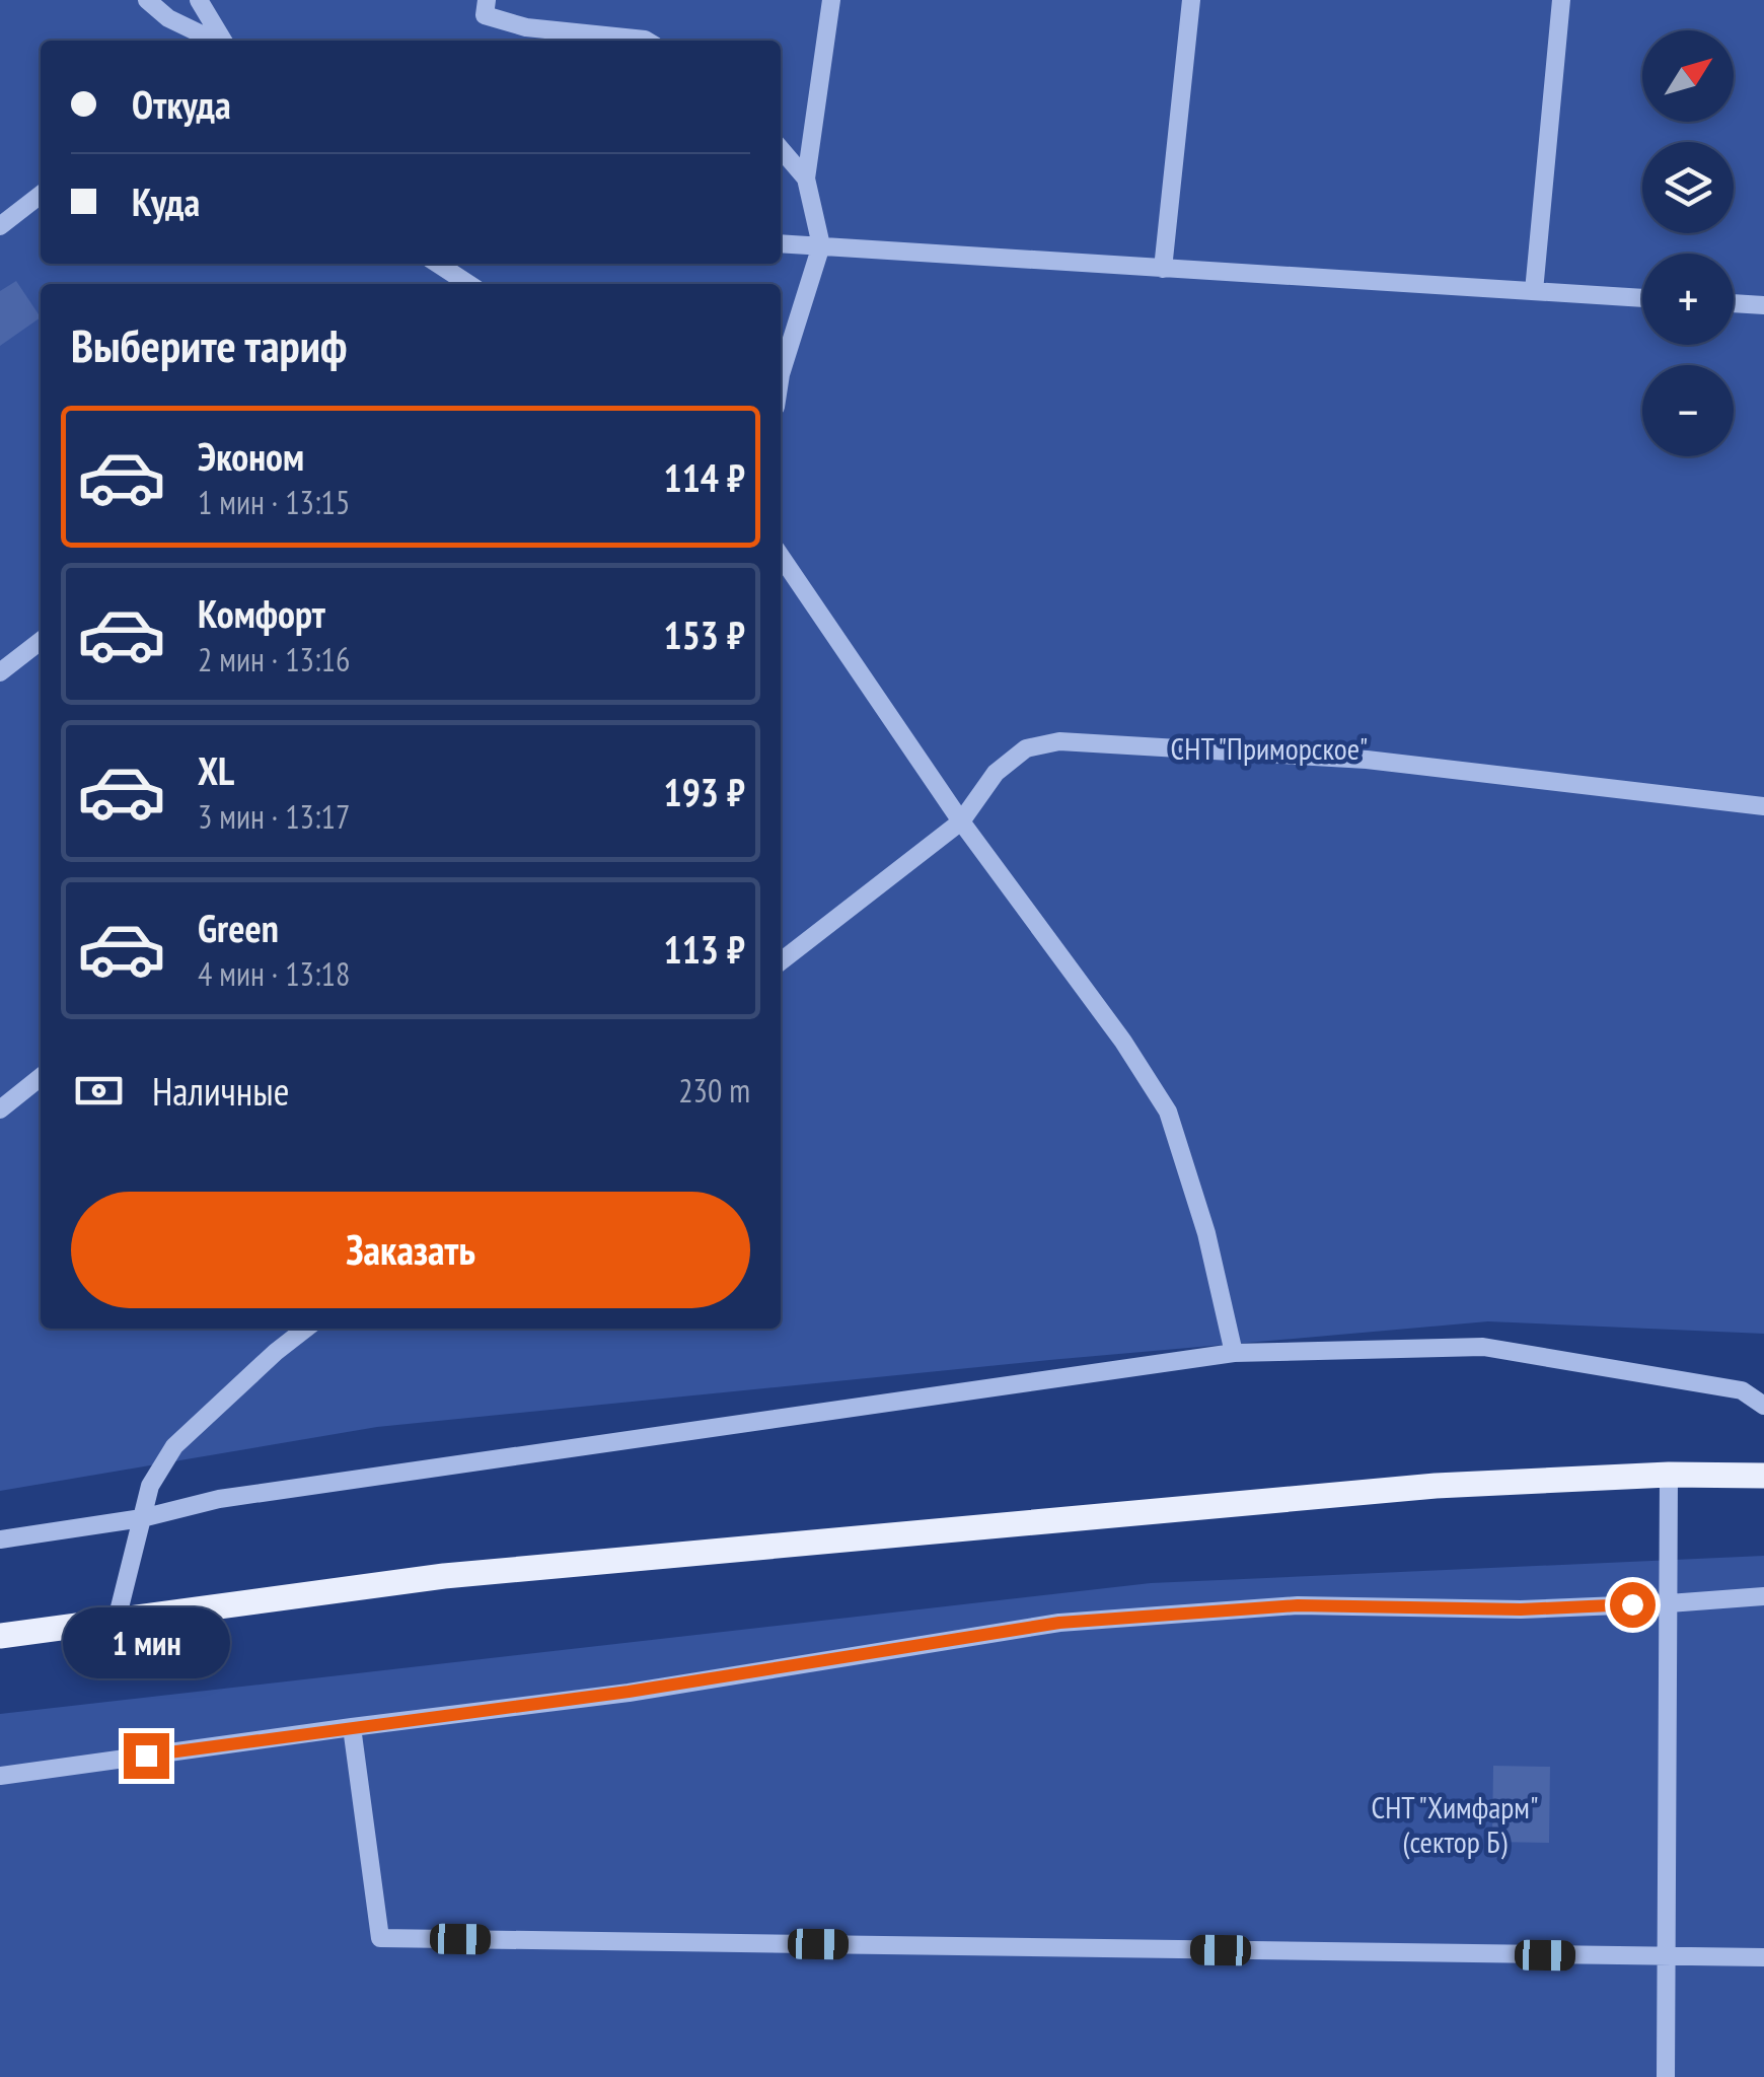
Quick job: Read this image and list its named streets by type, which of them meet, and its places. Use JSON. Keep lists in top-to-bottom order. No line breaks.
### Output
{"parks":["СНТ \"Приморское\"","СНТ \"Химфарм\" (сектор Б)"],"north":"top right","page":{"map_buttons":["+","−"],"banner":["Откуда","Куда"],"heading":"Выберите тариф","list":[{"name":"Эконом","note":"1 мин · 13:15","value":"114 ₽"},{"name":"Комфорт","note":"2 мин · 13:16","value":"153 ₽"},{"name":"XL","note":"3 мин · 13:17","value":"193 ₽"},{"name":"Green","note":"4 мин · 13:18","value":"113 ₽"}],"pay":["Наличные","230 m"],"buttons":"Заказать","bubble":"1 мин"}}
